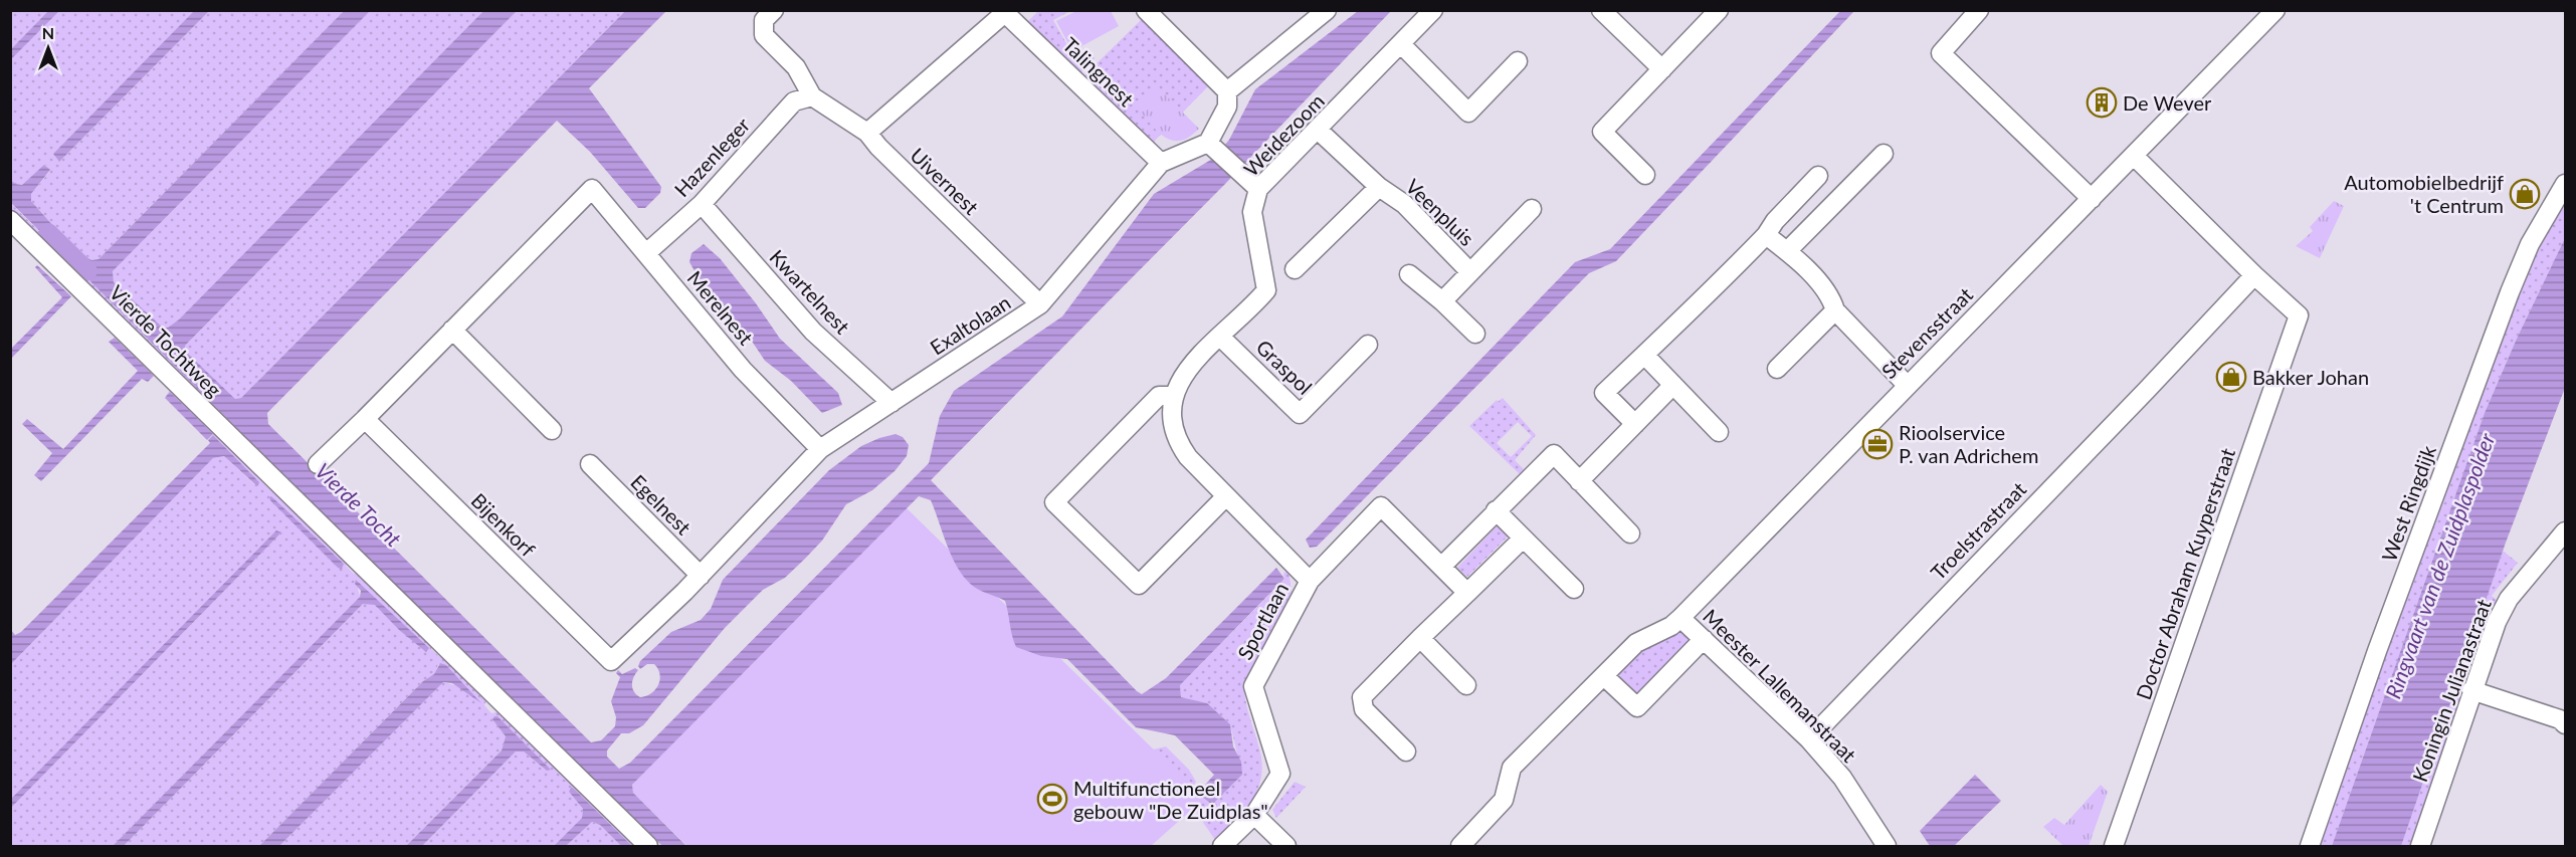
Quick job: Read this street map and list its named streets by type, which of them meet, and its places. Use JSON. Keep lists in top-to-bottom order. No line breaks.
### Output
{"streets":{"street":["Talingnest","Weidezoom","Hazenleger","Uivernest","Veenpluis","Kwartelnest","Merelnest","Exaltolaan","Stevensstraat","Vierde Tochtweg","Graspol","West Ringdijk","Egelnest","Bijenkorf","Troelstrastraat","Doctor Abraham Kuyperstraat","Sportlaan","Meester Lallemanstraat","Koningin Julianastraat"]},"crossings":[["Talingnest","Exaltolaan"],["Weidezoom","Veenpluis"],["Weidezoom","Graspol"],["Hazenleger","Uivernest"],["Hazenleger","Kwartelnest"],["Hazenleger","Merelnest"],["Uivernest","Exaltolaan"],["Kwartelnest","Exaltolaan"],["Merelnest","Exaltolaan"],["Exaltolaan","Egelnest"],["Exaltolaan","Bijenkorf"],["Stevensstraat","Meester Lallemanstraat"],["Troelstrastraat","Doctor Abraham Kuyperstraat"],["Troelstrastraat","Meester Lallemanstraat"]],"water":["Vierde Tocht","Ringvaart van de Zuidplaspolder"],"places":{"building":["De Wever"],"shop":["Automobielbedrijf 't Centrum","Bakker Johan"],"office":["Rioolservice P. van Adrichem"],"sports":["Multifunctioneel gebouw \"De Zuidplas\""]},"north":"top"}
